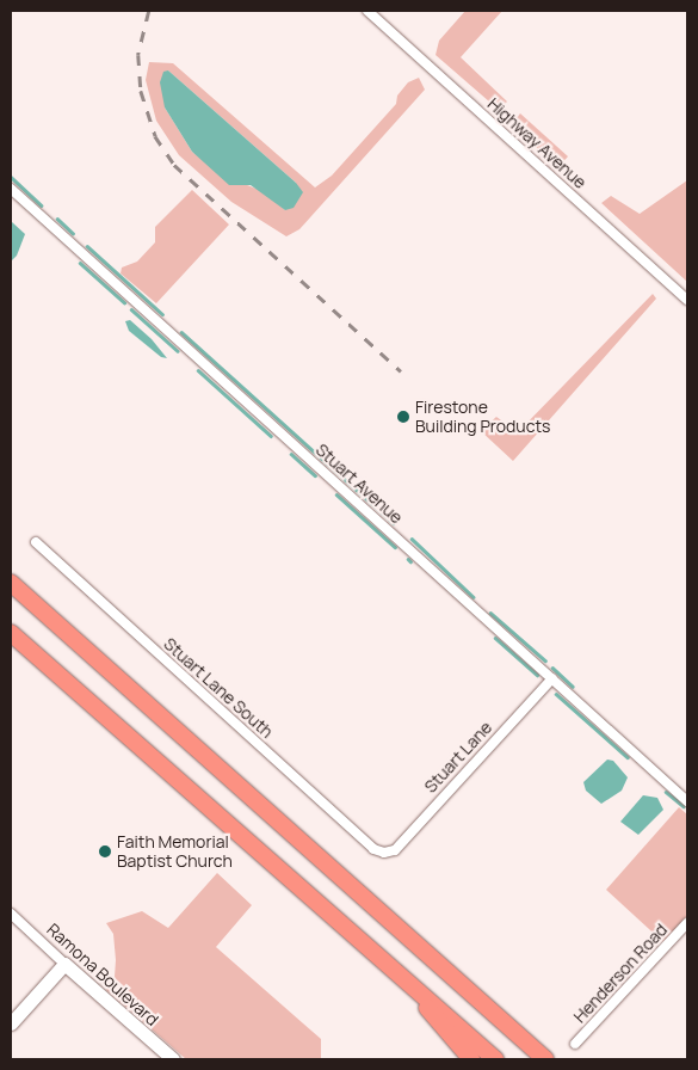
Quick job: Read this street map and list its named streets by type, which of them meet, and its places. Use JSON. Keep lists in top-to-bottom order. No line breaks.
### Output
{"streets":{"street":["Highway Avenue","Stuart Avenue","Stuart Lane South","Stuart Lane","Henderson Road","Ramona Boulevard"]},"crossings":[["Stuart Avenue","Stuart Lane"],["Stuart Lane South","Stuart Lane"]],"places":["Firestone Building Products","Faith Memorial Baptist Church"]}
